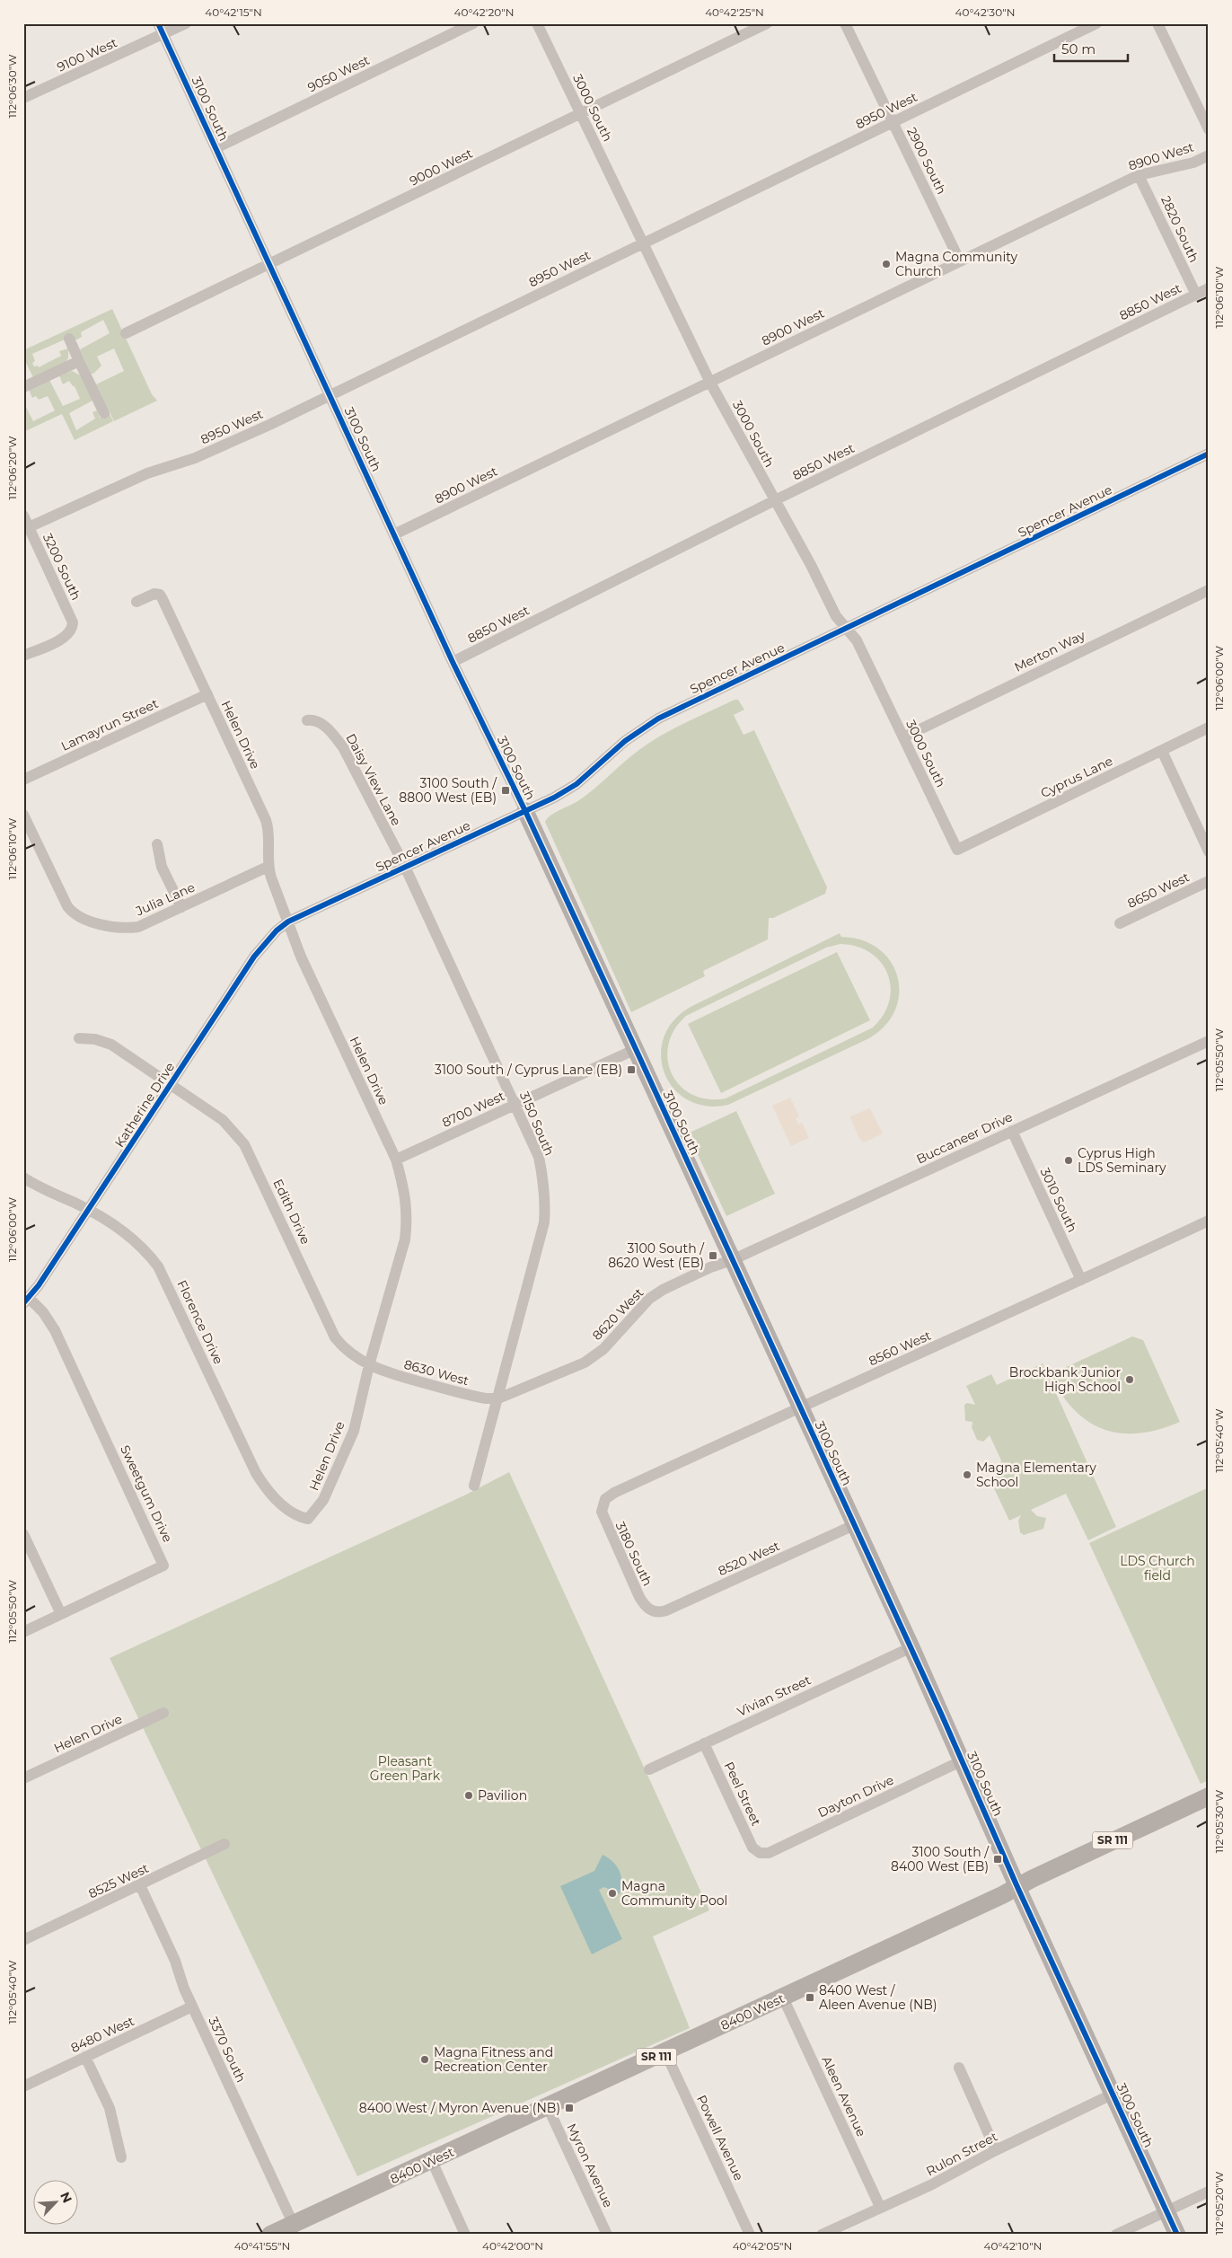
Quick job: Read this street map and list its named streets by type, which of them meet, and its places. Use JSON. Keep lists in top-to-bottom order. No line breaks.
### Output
{"streets":{"main road":["SR 111","8400 West"],"street":["9100 West","9050 West","3000 South","3100 South","8950 West","8900 West","2900 South","9000 West","2820 South","8850 West","Spencer Avenue","3200 South","Merton Way","Lamayrun Street","Helen Drive","Cyprus Lane","Daisy View Lane","8650 West","Julia Lane","Katherine Drive","8700 West","3150 South","Buccaneer Drive","3010 South","Edith Drive","8620 West","Florence Drive","8560 West","8630 West","Sweetgum Drive","3180 South","8520 West","Vivian Street","Peel Street","Dayton Drive","8525 West","8480 West","3370 South","Aleen Avenue","Powell Avenue","Rulon Street","Myron Avenue"]},"crossings":[["9100 West","3100 South"],["9050 West","3100 South"],["3000 South","8950 West"],["3000 South","8900 West"],["3000 South","9000 West"],["3000 South","8850 West"],["3000 South","Spencer Avenue"],["3000 South","Merton Way"],["3000 South","Cyprus Lane"],["3100 South","8950 West"],["3100 South","8900 West"],["3100 South","9000 West"],["3100 South","8850 West"],["3100 South","Spencer Avenue"],["3100 South","8700 West"],["3100 South","Buccaneer Drive"],["3100 South","8620 West"],["3100 South","8560 West"],["3100 South","8520 West"],["3100 South","Vivian Street"],["3100 South","Dayton Drive"],["3100 South","8400 West"],["3100 South","Rulon Street"],["8950 West","2900 South"],["8950 West","3200 South"],["8900 West","2900 South"],["8900 West","2820 South"],["2820 South","8850 West"],["Spencer Avenue","Helen Drive"],["Spencer Avenue","Daisy View Lane"],["Spencer Avenue","Katherine Drive"],["Spencer Avenue","3150 South"],["Lamayrun Street","Helen Drive"],["Helen Drive","Julia Lane"],["Helen Drive","Katherine Drive"],["Helen Drive","8700 West"],["Helen Drive","Edith Drive"],["Helen Drive","Florence Drive"],["Helen Drive","8630 West"],["Daisy View Lane","3150 South"],["Katherine Drive","Edith Drive"],["Katherine Drive","Florence Drive"],["Katherine Drive","Sweetgum Drive"],["8700 West","3150 South"],["3150 South","8620 West"],["3150 South","8630 West"],["Buccaneer Drive","3010 South"],["Buccaneer Drive","8620 West"],["3010 South","8560 West"],["Edith Drive","8630 West"],["8620 West","8630 West"],["8560 West","3180 South"],["3180 South","8520 West"],["Vivian Street","Peel Street"],["Peel Street","Dayton Drive"],["8525 West","3370 South"],["8400 West","3370 South"],["8400 West","Aleen Avenue"],["8400 West","Powell Avenue"],["8400 West","Myron Avenue"],["8480 West","3370 South"],["Aleen Avenue","Rulon Street"]],"parks":["LDS Church field","Pleasant Green Park"],"places":{"other":["Magna Community Church","Cyprus High LDS Seminary","Brockbank Junior High School","Magna Elementary School","Pavilion","Magna Community Pool","Magna Fitness and Recreation Center"],"transit":["3100 South / 8800 West (EB)","3100 South / Cyprus Lane (EB)","3100 South / 8620 West (EB)","3100 South / 8400 West (EB)","8400 West / Aleen Avenue (NB)","8400 West / Myron Avenue (NB)"]},"scale_bar":"50 m","north":"top right","coordinates":["40°42'15\"N","40°42'20\"N","40°42'25\"N","40°42'30\"N","112°06'30\"W","112°06'10\"W","112°06'20\"W","112°06'00\"W","112°05'50\"W","112°05'40\"W","112°05'30\"W","112°05'20\"W","40°41'55\"N","40°42'00\"N","40°42'05\"N","40°42'10\"N"]}
